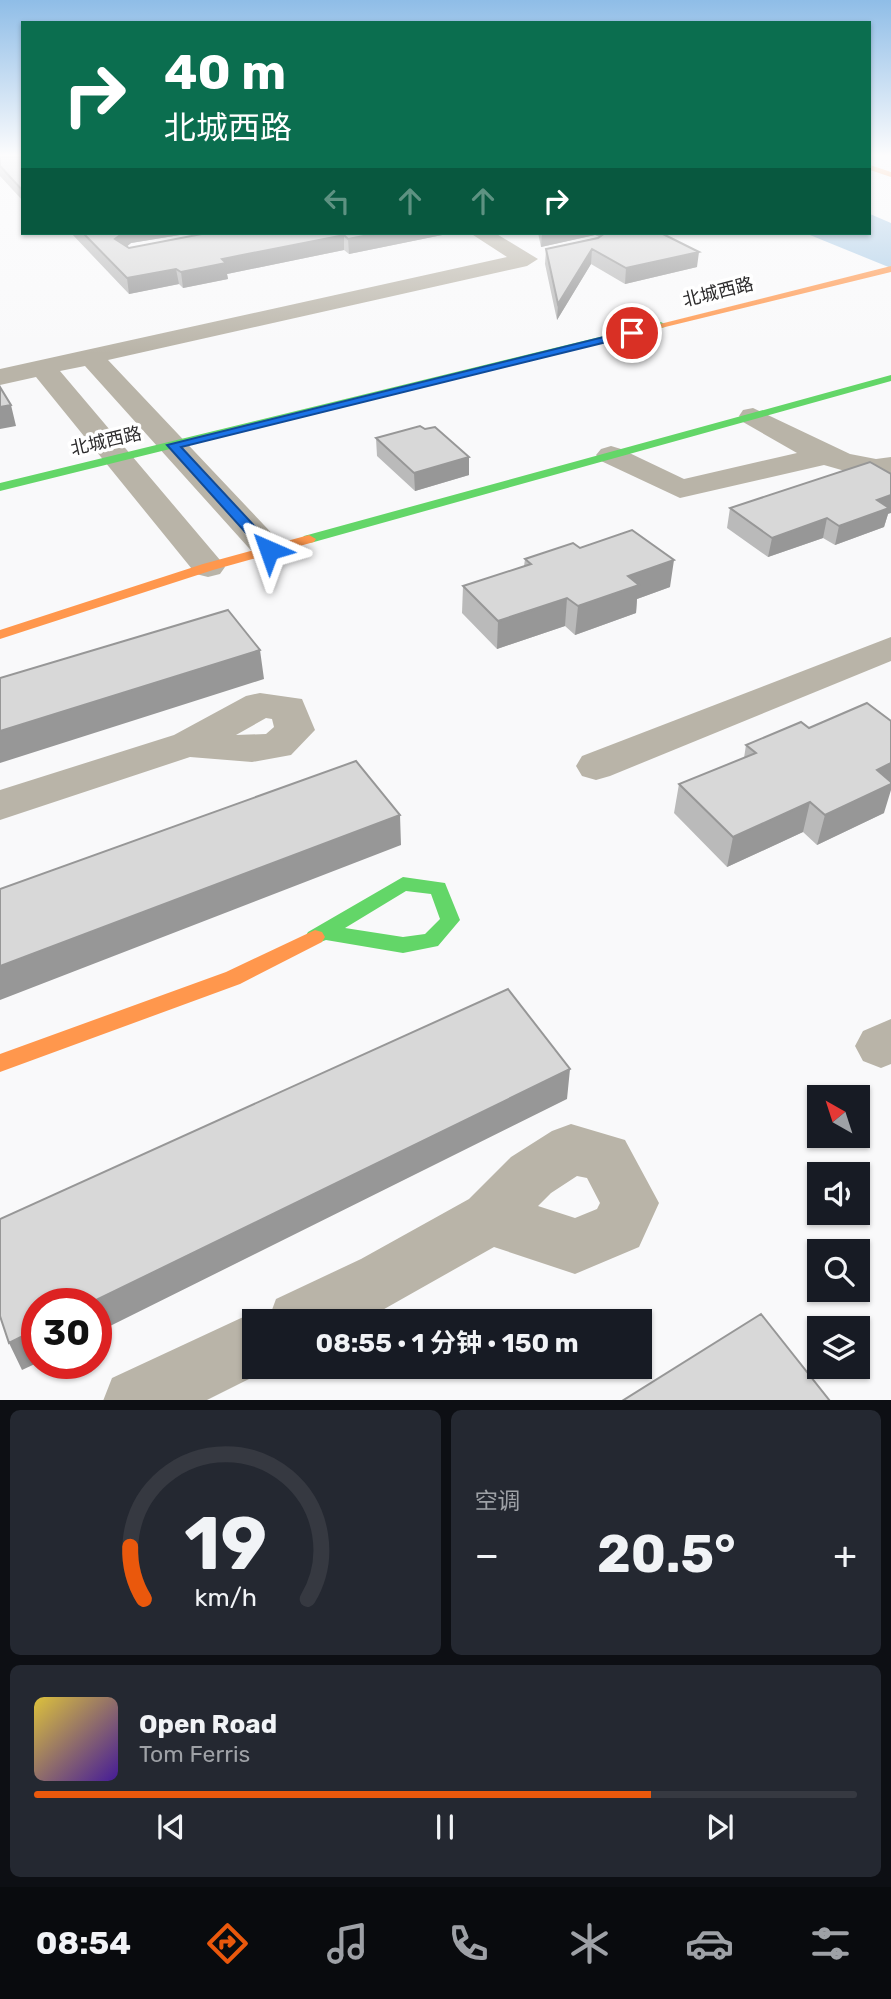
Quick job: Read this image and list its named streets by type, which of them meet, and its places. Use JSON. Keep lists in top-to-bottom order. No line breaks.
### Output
{"streets":{"street":["北城西路"]},"north":"top left","page":{"turn":["40 m","北城西路"],"limit":"30","trip":"08:55 · 1 分钟 · 150 m","tile":"空调","heat":["−","20.5°","+"],"song":["Open Road","Tom Ferris"],"tabs":"08:54","gauge":["19","km/h"]}}
